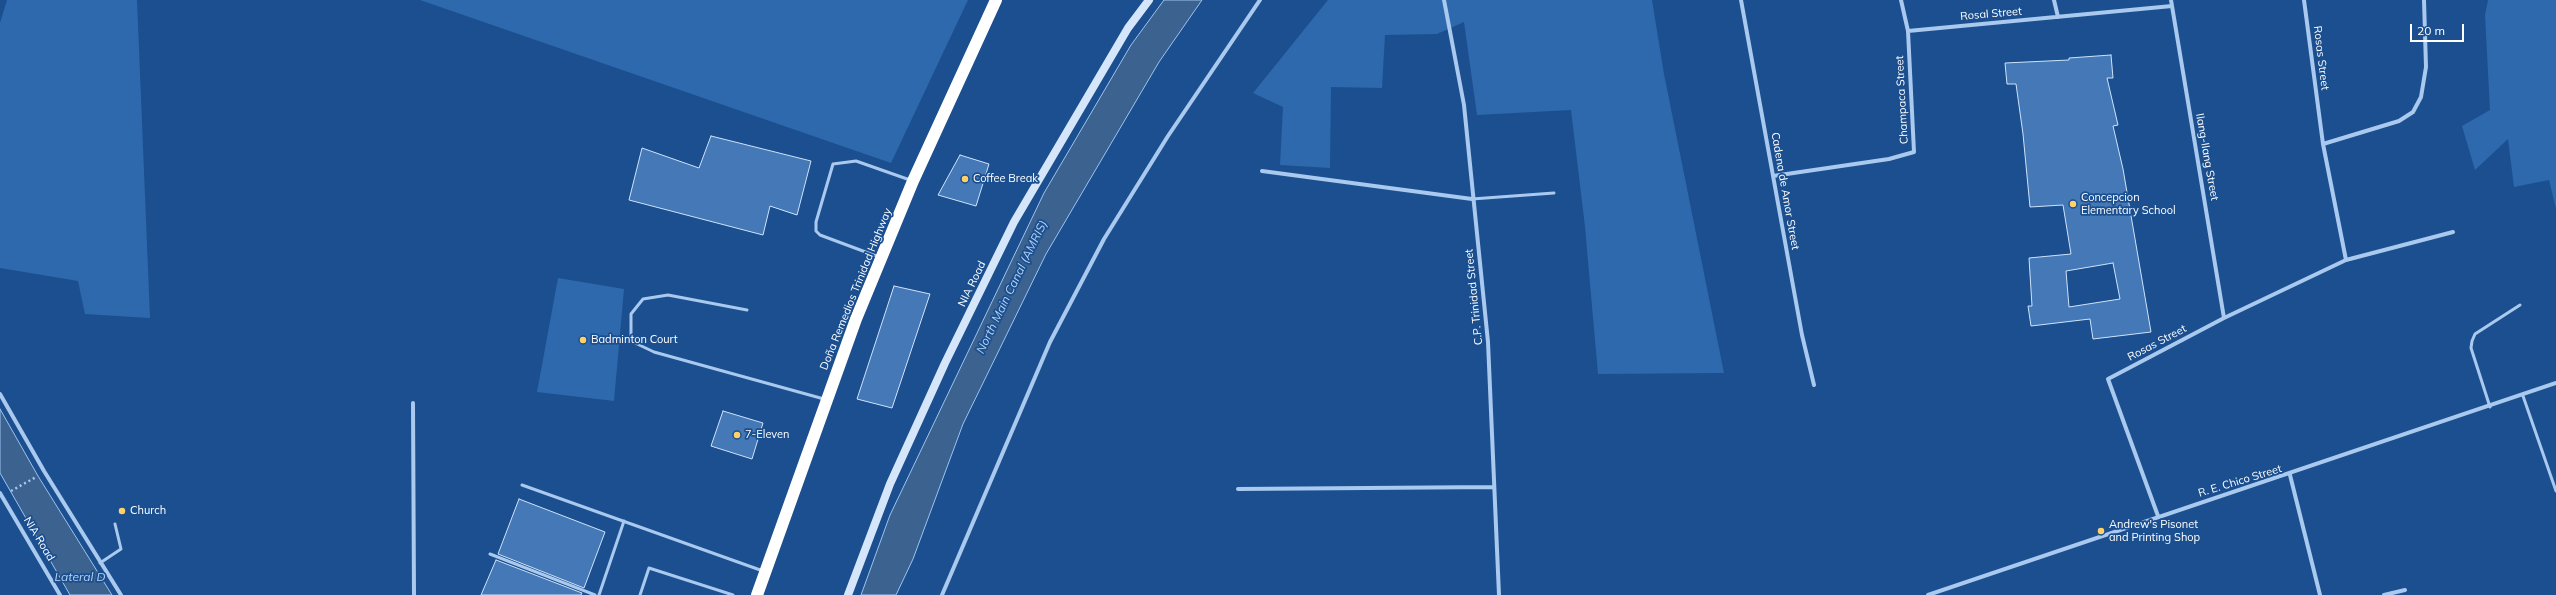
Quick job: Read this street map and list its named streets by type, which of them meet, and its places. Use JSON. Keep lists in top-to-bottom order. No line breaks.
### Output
{"streets":{"highway":["Doña Remedios Trinidad Highway"],"street":["Rosal Street","Rosas Street","Champaca Street","Ilang-Ilang Street","Cadena de Amor Street","NIA Road","C.P. Trinidad Street","R. E. Chico Street"]},"crossings":[["Rosal Street","Champaca Street"],["Rosal Street","Ilang-Ilang Street"],["Rosas Street","Ilang-Ilang Street"],["Rosas Street","R. E. Chico Street"],["Champaca Street","Cadena de Amor Street"]],"water":["North Main Canal (AMRIS)","Lateral D"],"places":["Coffee Break","Concepcion Elementary School","Badminton Court","7-Eleven","Church","Andrew's Pisonet and Printing Shop"],"scale_bar":"20 m"}
